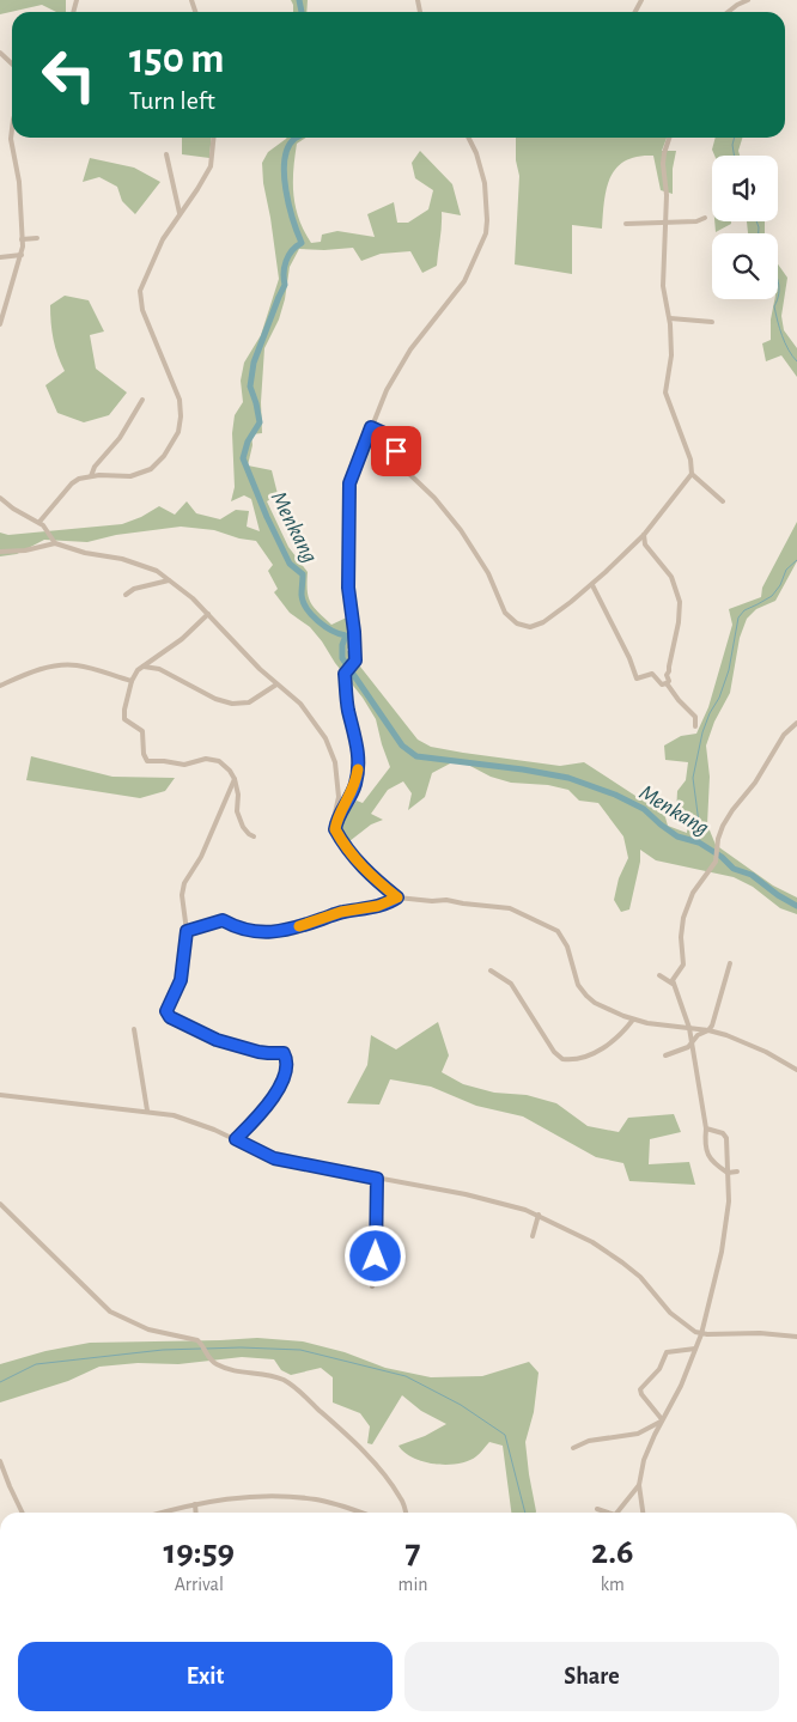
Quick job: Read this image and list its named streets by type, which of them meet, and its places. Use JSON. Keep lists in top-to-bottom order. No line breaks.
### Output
{"water":["Menkang"],"page":{"turn":["150 m","Turn left"],"eta":["19:59","Arrival","7","min","2.6","km"],"buttons":["Exit","Share"]}}
